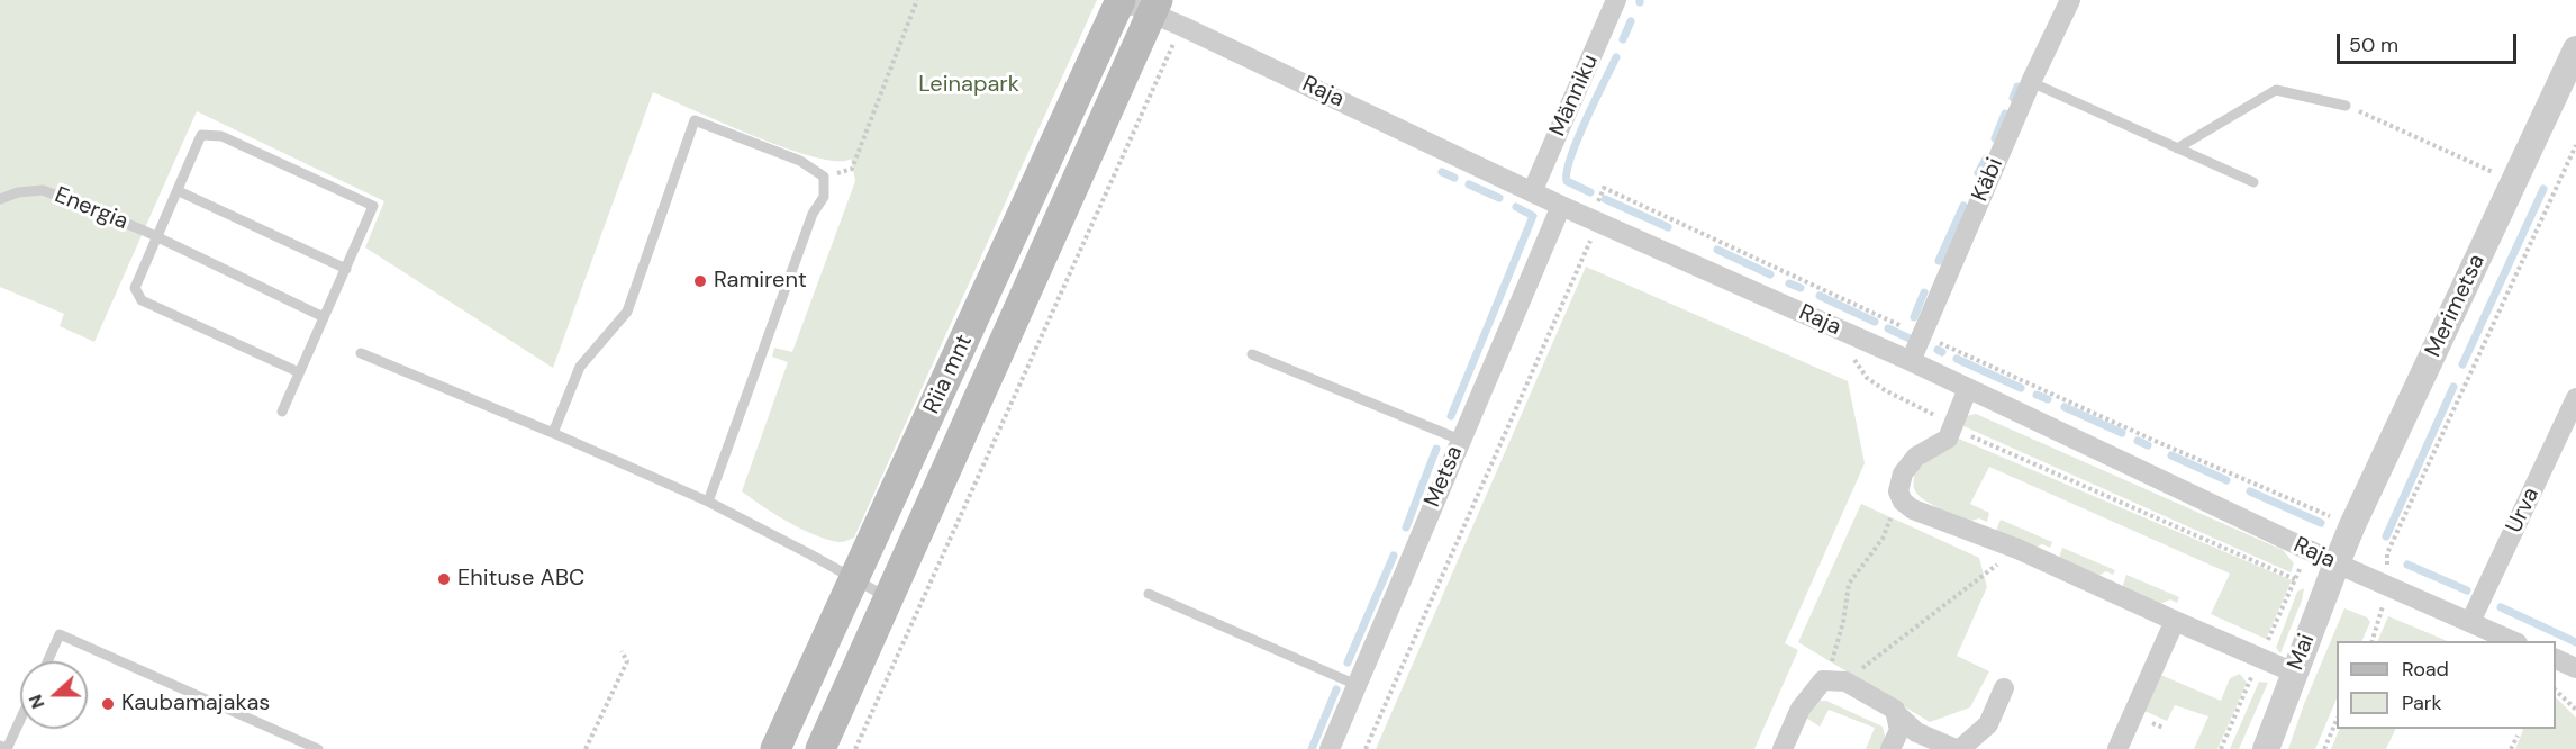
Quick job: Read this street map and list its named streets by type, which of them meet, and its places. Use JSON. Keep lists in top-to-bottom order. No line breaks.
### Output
{"streets":{"main road":["Riia mnt"],"street":["Raja","Männiku","Käbi","Merimetsa","Metsa","Urva","Mai"],"lane":["Energia"]},"crossings":[["Raja","Männiku"],["Raja","Käbi"],["Raja","Merimetsa"],["Raja","Riia mnt"],["Raja","Metsa"],["Raja","Urva"],["Raja","Mai"],["Merimetsa","Mai"]],"parks":["Leinapark"],"places":["Ramirent","Ehituse ABC","Kaubamajakas"],"legend":["Road","Park"],"scale_bar":"50 m","north":"left"}
